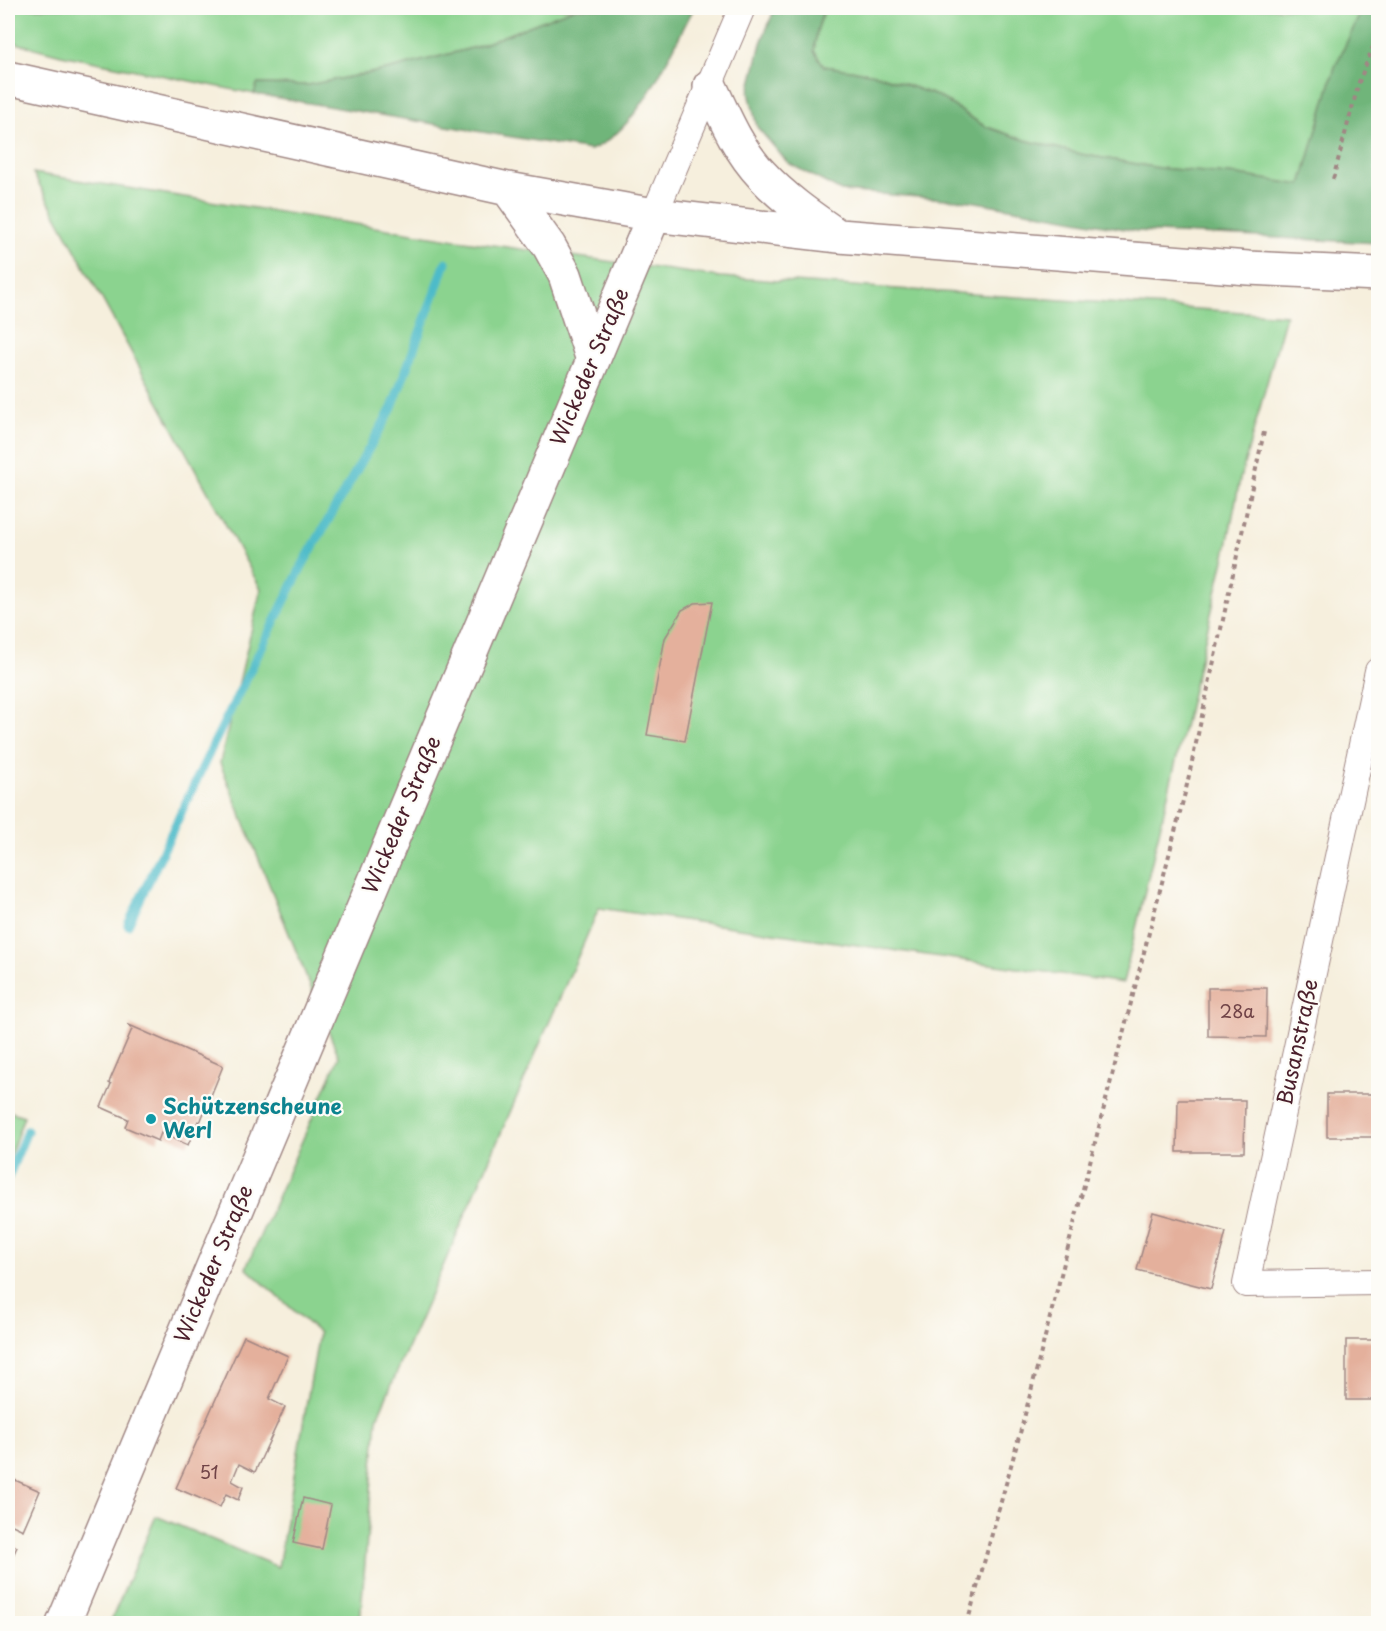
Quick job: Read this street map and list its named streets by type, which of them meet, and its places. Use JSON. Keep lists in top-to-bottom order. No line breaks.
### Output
{"streets":{"main road":["Wickeder Straße"],"street":["Busanstraße"]},"places":["Schützenscheune Werl"],"house_numbers":["28a","51"]}
